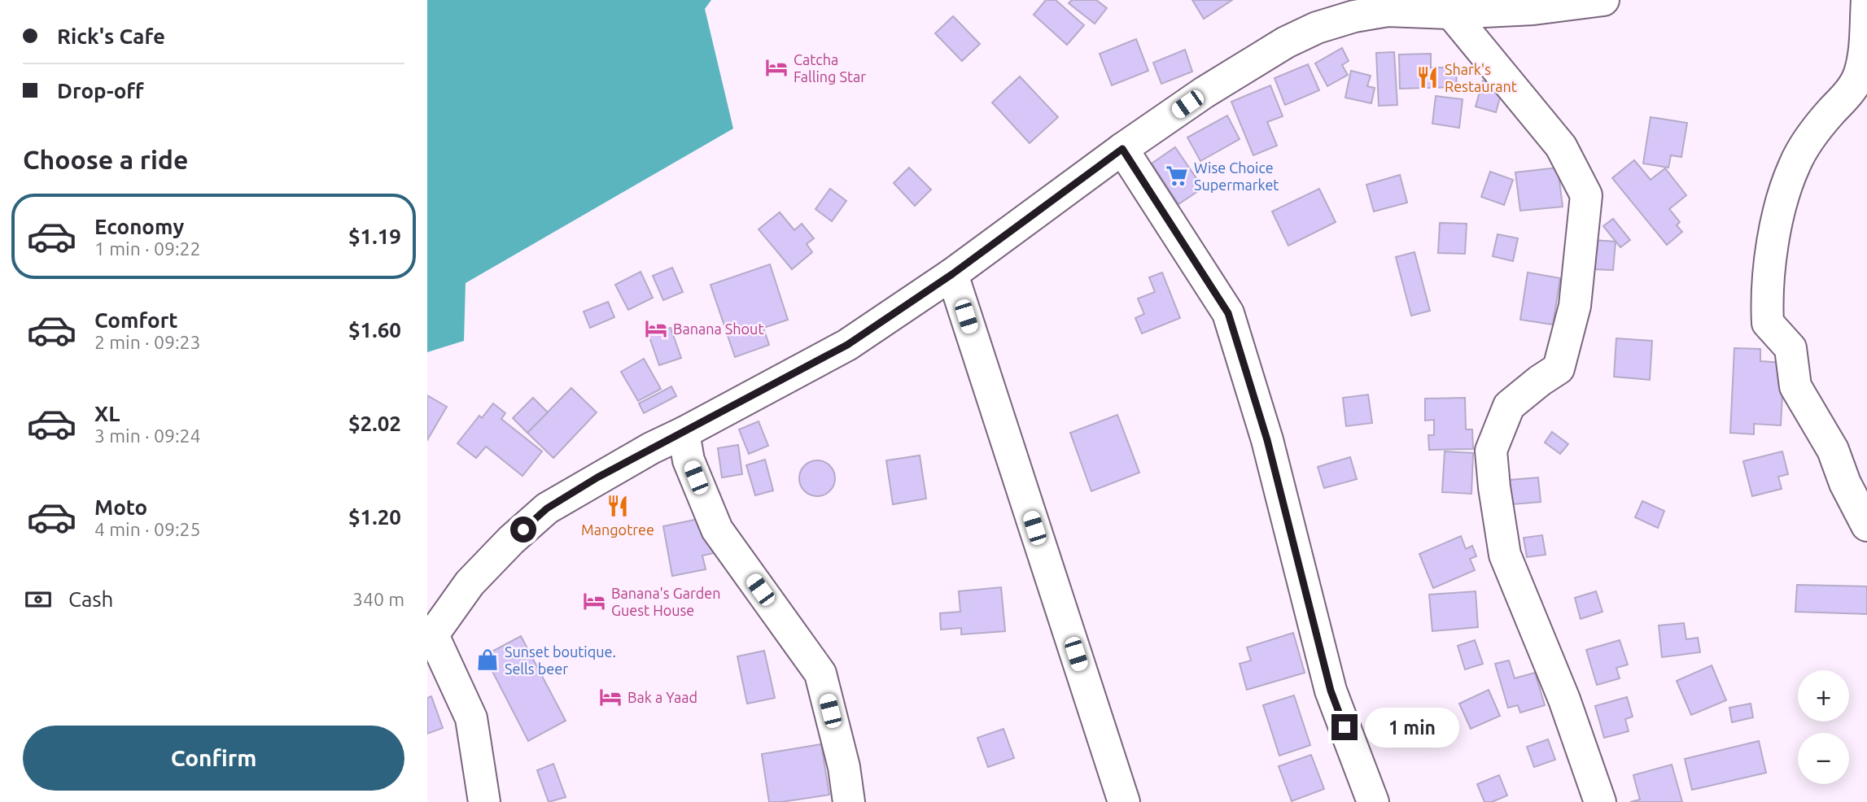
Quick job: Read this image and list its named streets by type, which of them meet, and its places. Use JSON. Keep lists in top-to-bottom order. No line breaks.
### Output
{"places":{"hotel":["Catcha Falling Star","Banana Shout","Banana's Garden Guest House","Bak a Yaad"],"restaurant":["Shark's Restaurant","Mangotree"],"supermarket":["Wise Choice Supermarket"],"shop":["Sunset boutique. Sells beer"]},"page":{"banner":["Rick's Cafe","Drop-off"],"heading":"Choose a ride","list":[{"name":"Economy","note":"1 min · 09:22","value":"$1.19"},{"name":"Comfort","note":"2 min · 09:23","value":"$1.60"},{"name":"XL","note":"3 min · 09:24","value":"$2.02"},{"name":"Moto","note":"4 min · 09:25","value":"$1.20"}],"pay":["Cash","340 m"],"map_buttons":["+","−"],"bubble":"1 min","buttons":"Confirm"}}
